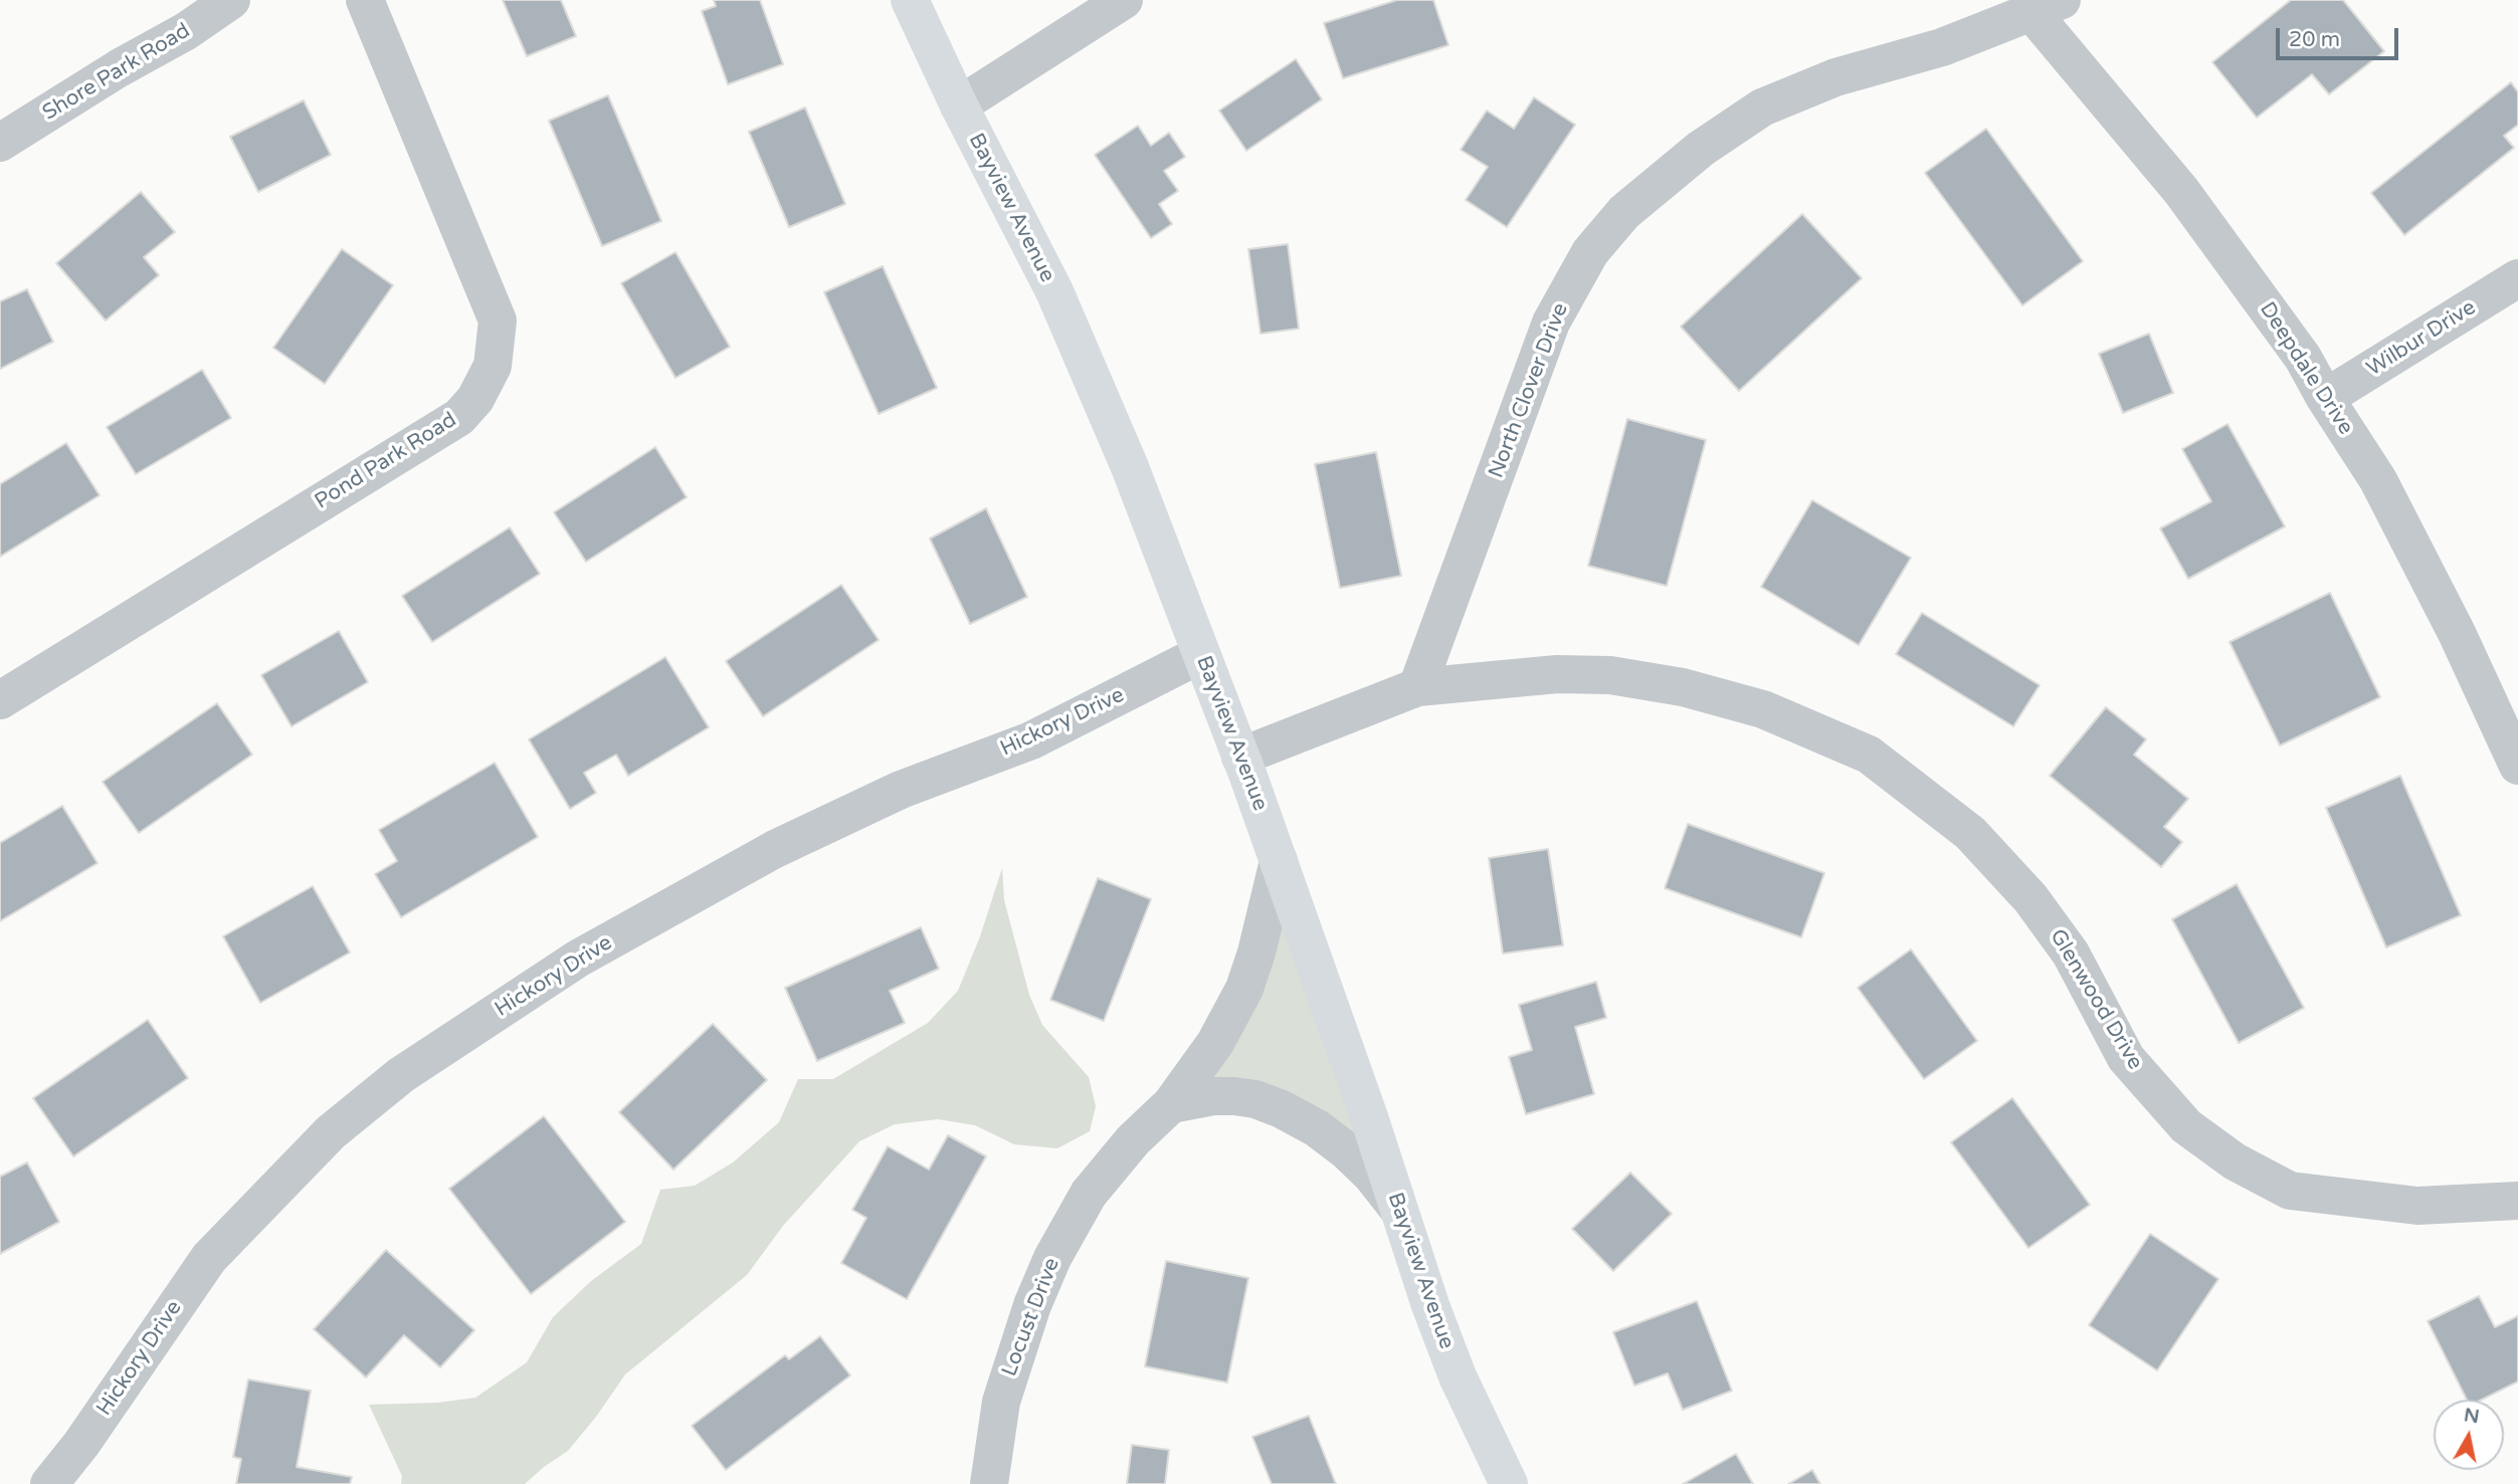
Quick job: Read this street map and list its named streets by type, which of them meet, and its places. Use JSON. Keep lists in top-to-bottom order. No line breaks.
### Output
{"streets":{"main road":["Bayview Avenue"],"street":["Shore Park Road","Wilbur Drive","Deepdale Drive","North Clover Drive","Pond Park Road","Hickory Drive","Glenwood Drive","Locust Drive"]},"crossings":[["Bayview Avenue","Hickory Drive"],["Bayview Avenue","Glenwood Drive"],["Bayview Avenue","Locust Drive"],["Wilbur Drive","Deepdale Drive"],["Deepdale Drive","North Clover Drive"],["North Clover Drive","Glenwood Drive"]],"scale_bar":"20 m","north":"top"}
